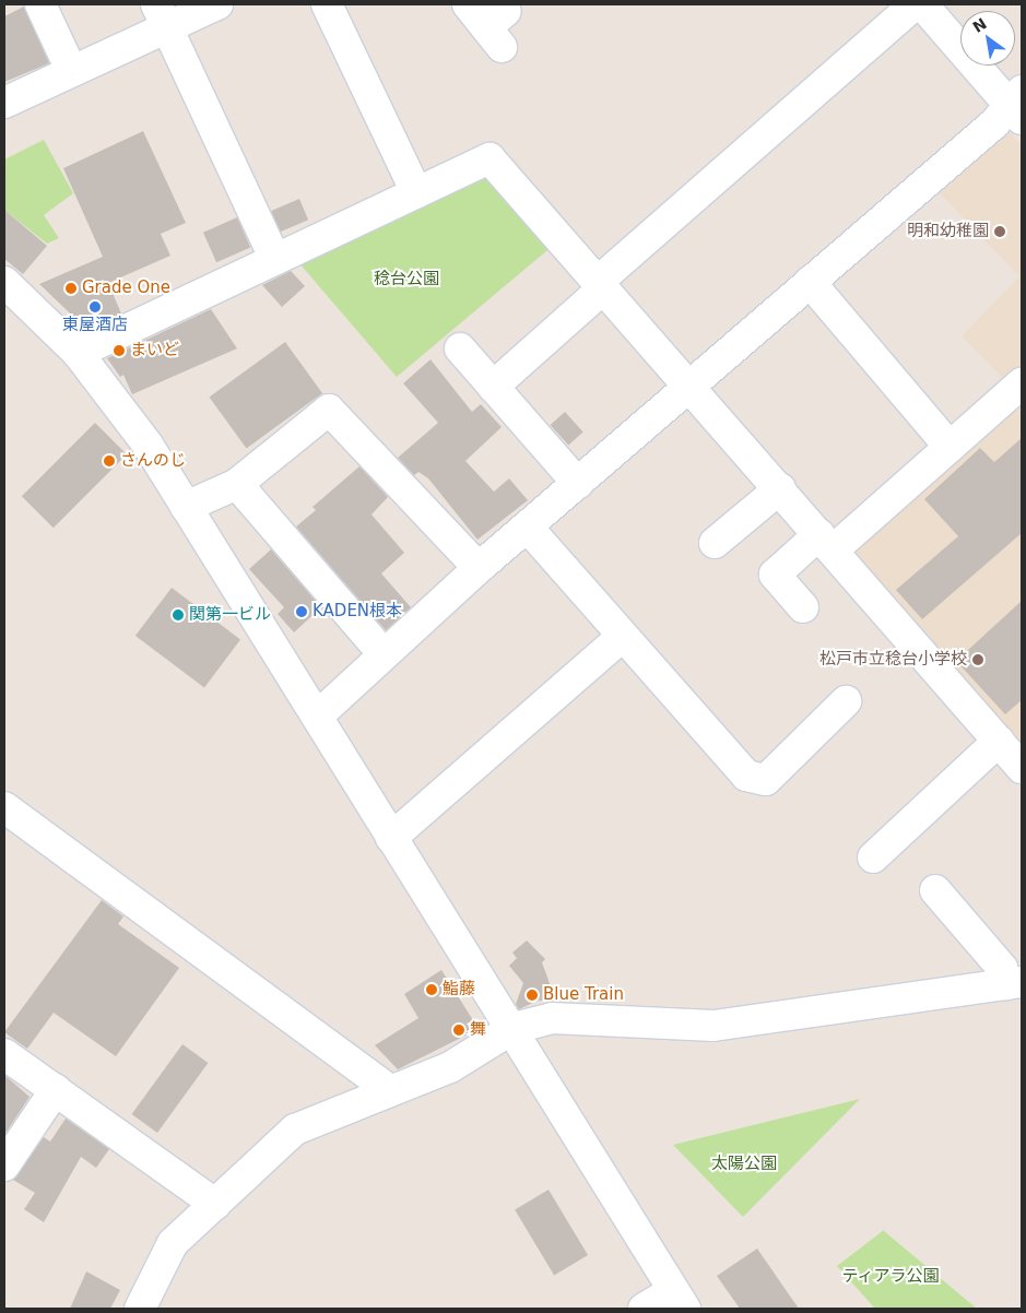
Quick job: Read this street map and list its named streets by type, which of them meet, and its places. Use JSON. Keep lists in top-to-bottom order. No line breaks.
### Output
{"parks":["稔台公園","太陽公園","ティアラ公園"],"places":["明和幼稚園","Grade One","東屋酒店","まいど","さんのじ","KADEN根本","関第一ビル","松戸市立稔台小学校","鮨藤","Blue Train","舞"],"north":"top left"}
